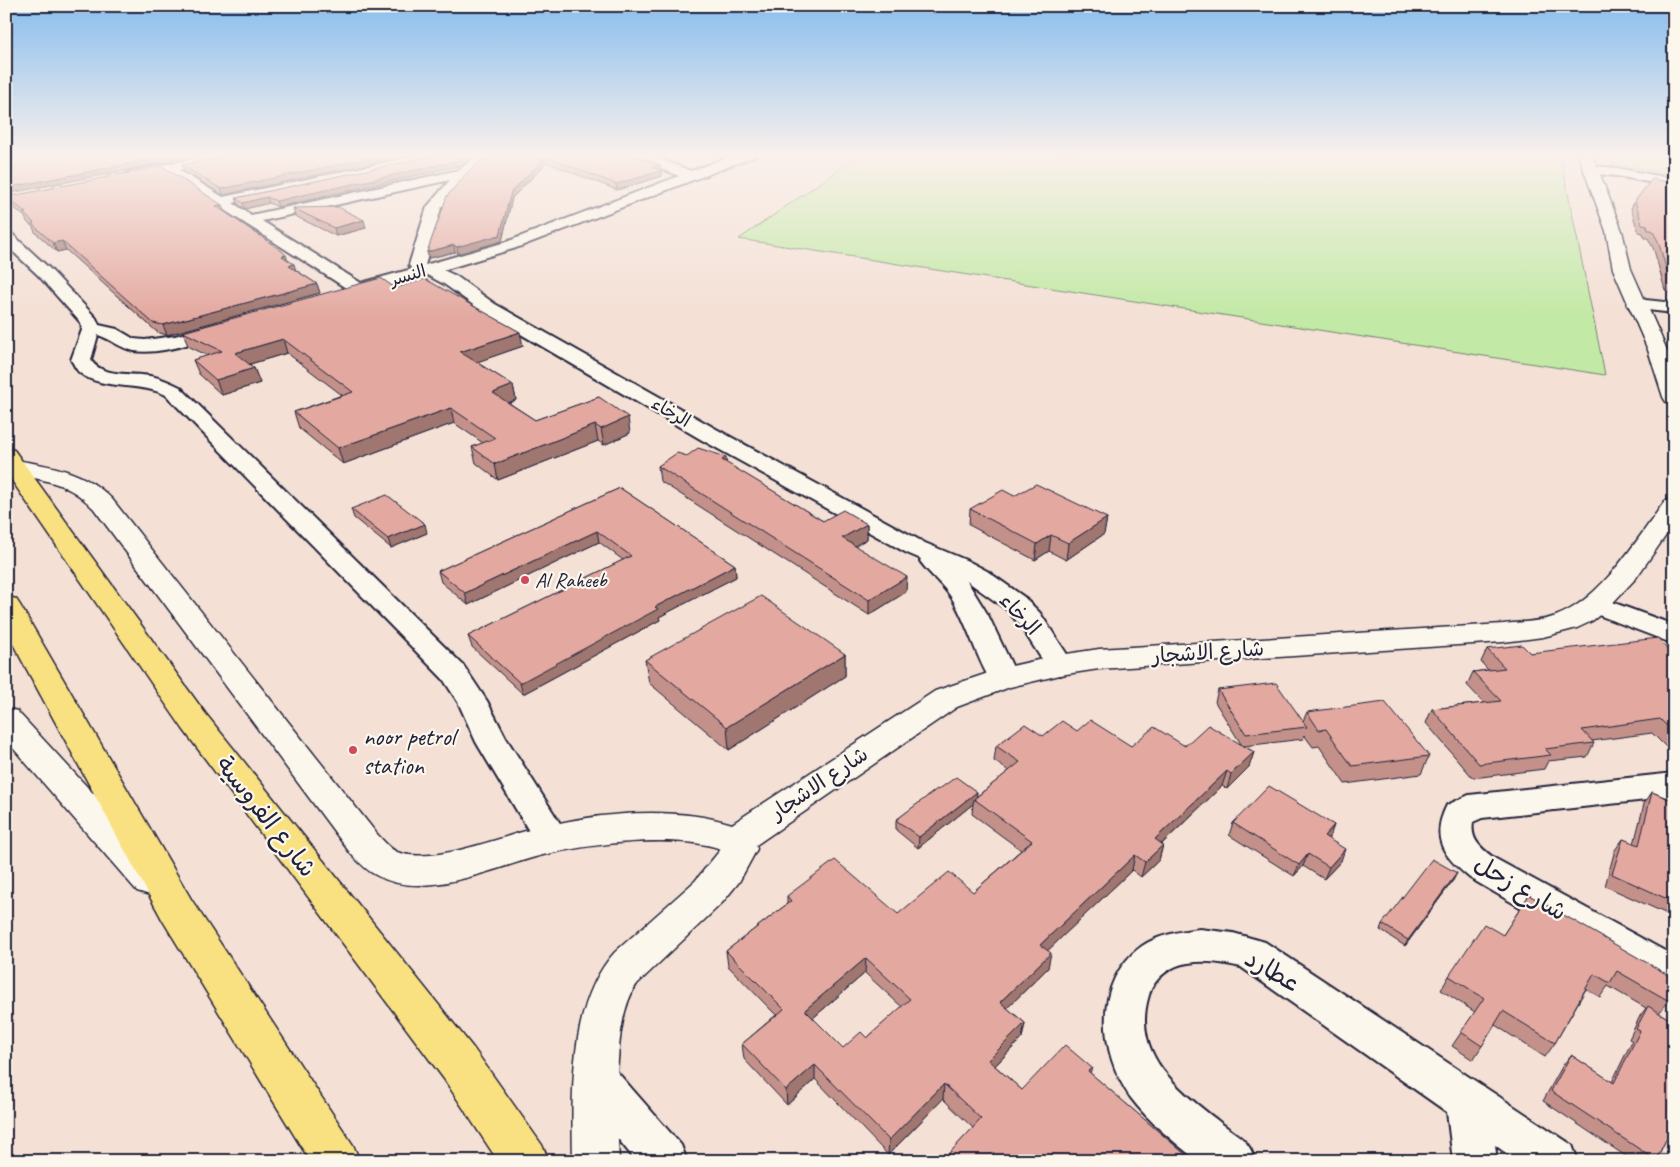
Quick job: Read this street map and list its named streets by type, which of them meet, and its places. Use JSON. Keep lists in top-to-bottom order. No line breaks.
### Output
{"streets":{"highway":["شارع الفروسية"],"street":["النسر","الرخاء","شارع الاشجار","شارع زحل","عطارد"]},"crossings":[["النسر","الرخاء"],["الرخاء","شارع الاشجار"]],"places":["Al Raheeb","noor petrol station"]}
